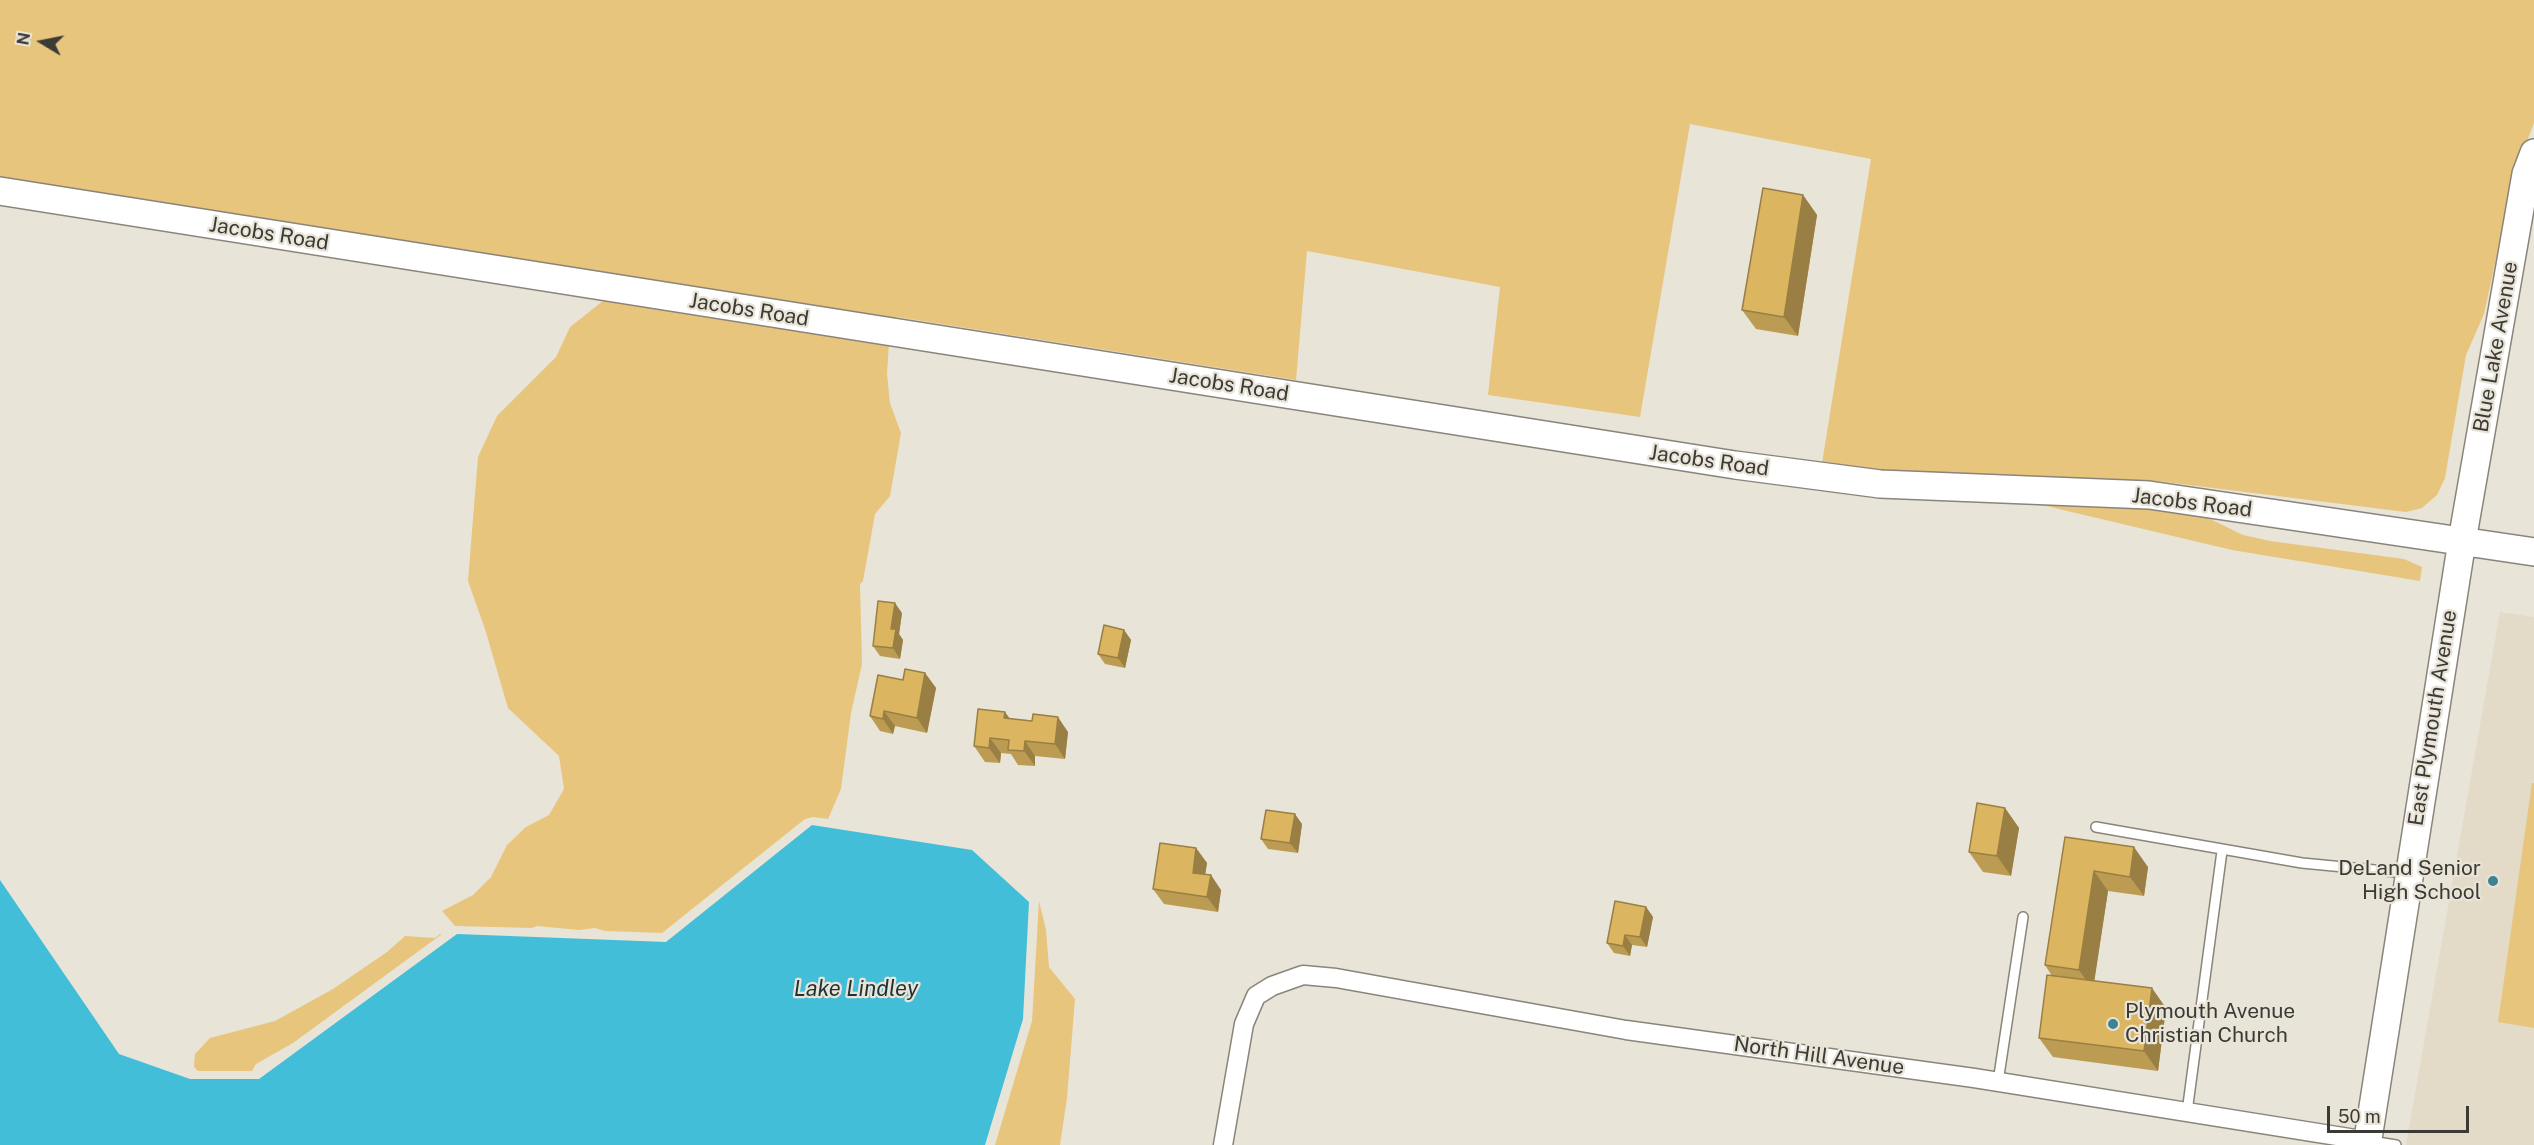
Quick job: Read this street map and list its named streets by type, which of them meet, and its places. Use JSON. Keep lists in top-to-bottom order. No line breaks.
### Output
{"streets":{"street":["Jacobs Road","Blue Lake Avenue","East Plymouth Avenue","North Hill Avenue"]},"crossings":[["Jacobs Road","Blue Lake Avenue"],["Jacobs Road","East Plymouth Avenue"],["Blue Lake Avenue","East Plymouth Avenue"],["East Plymouth Avenue","North Hill Avenue"]],"water":["Lake Lindley"],"places":["DeLand Senior High School","Plymouth Avenue Christian Church"],"scale_bar":"50 m","north":"left"}
